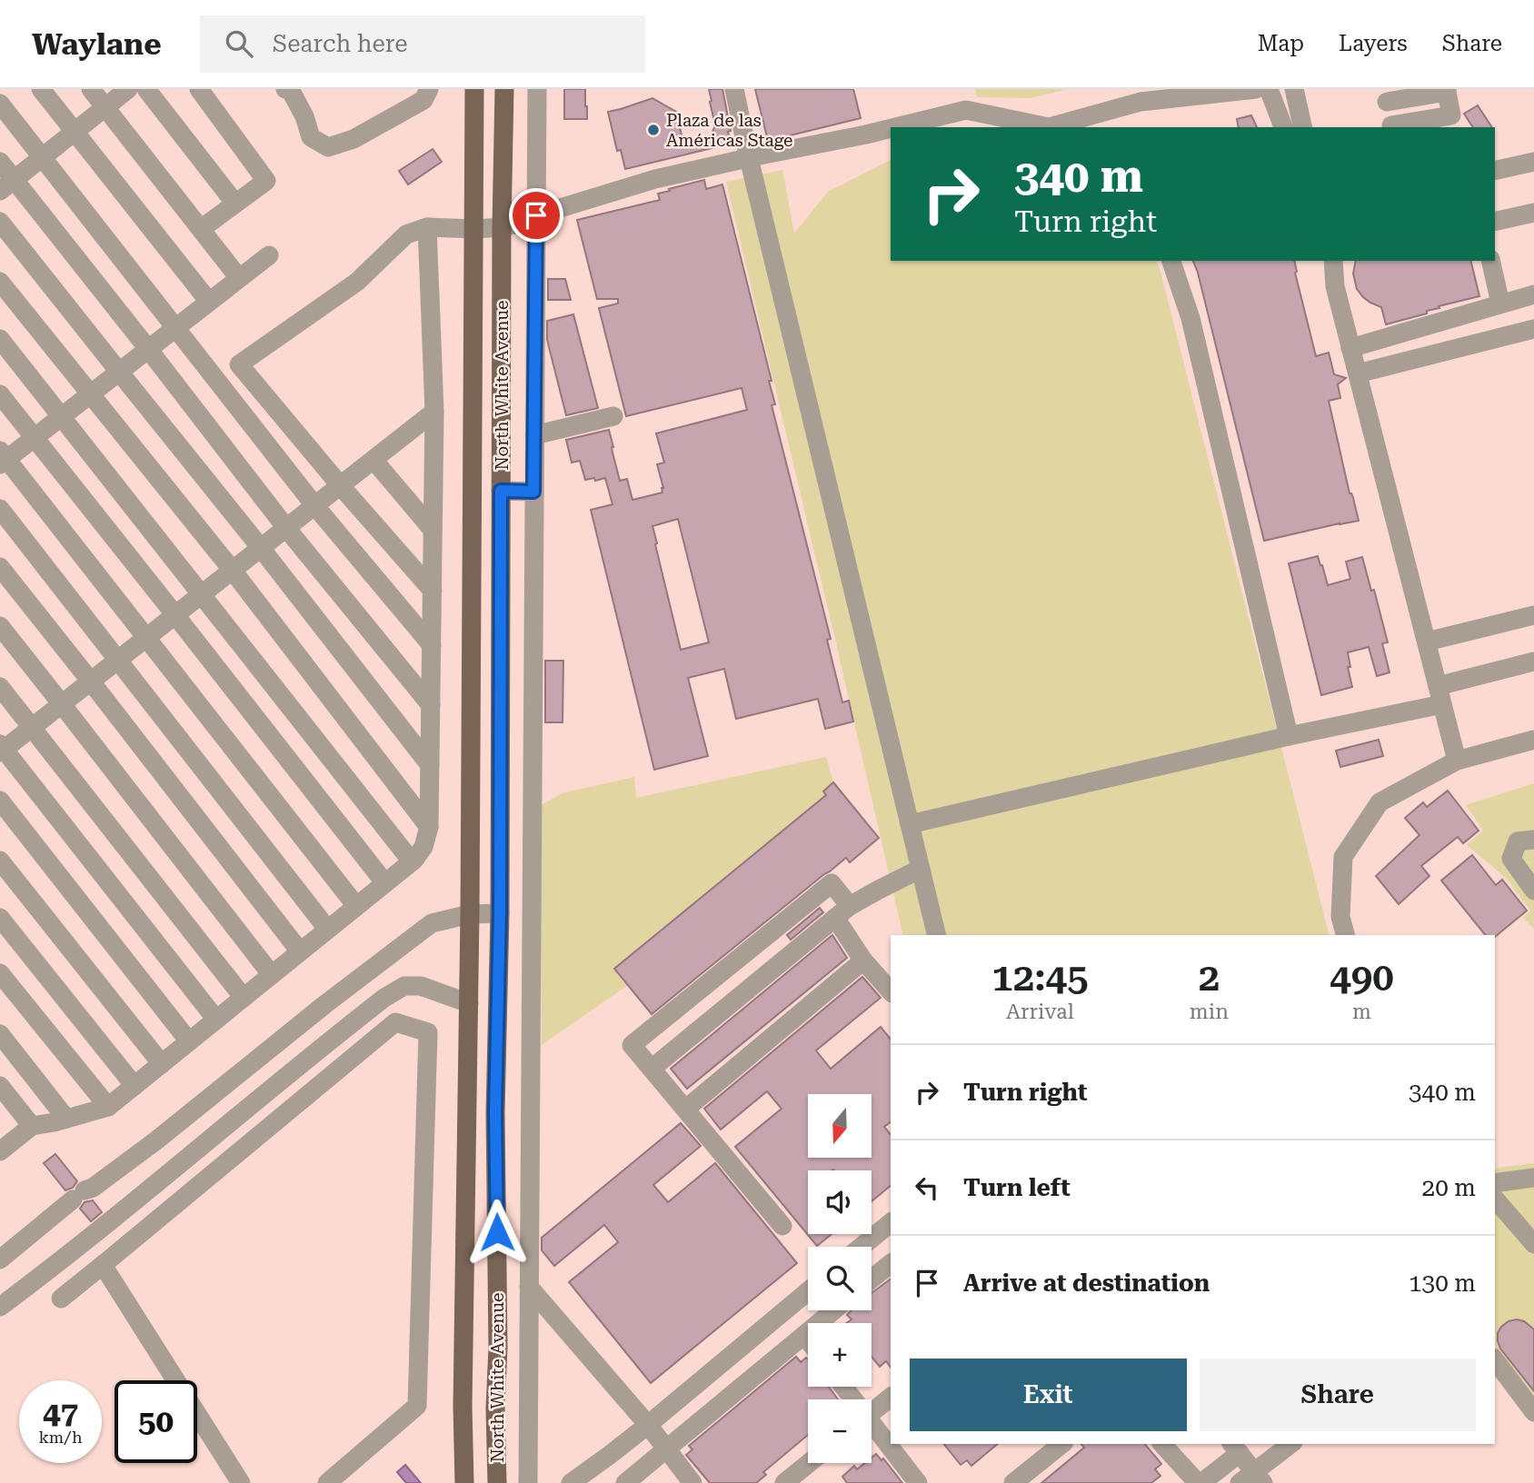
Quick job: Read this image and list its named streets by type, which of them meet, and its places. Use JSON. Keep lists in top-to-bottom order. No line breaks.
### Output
{"streets":{"main road":["North White Avenue"]},"places":["Plaza de las Américas Stage"],"north":"bottom","page":{"header":"Waylane","search":"Search here","nav":["Map","Layers","Share"],"turn":["340 m","Turn right"],"eta":["12:45","Arrival","2","min","490","m"],"list":[{"name":"Turn right","value":"340 m"},{"name":"Turn left","value":"20 m"},{"name":"Arrive at destination","value":"130 m"}],"map_buttons":["+","−"],"buttons":["Exit","Share"],"speed":"47 km/h","limit":"50"}}
